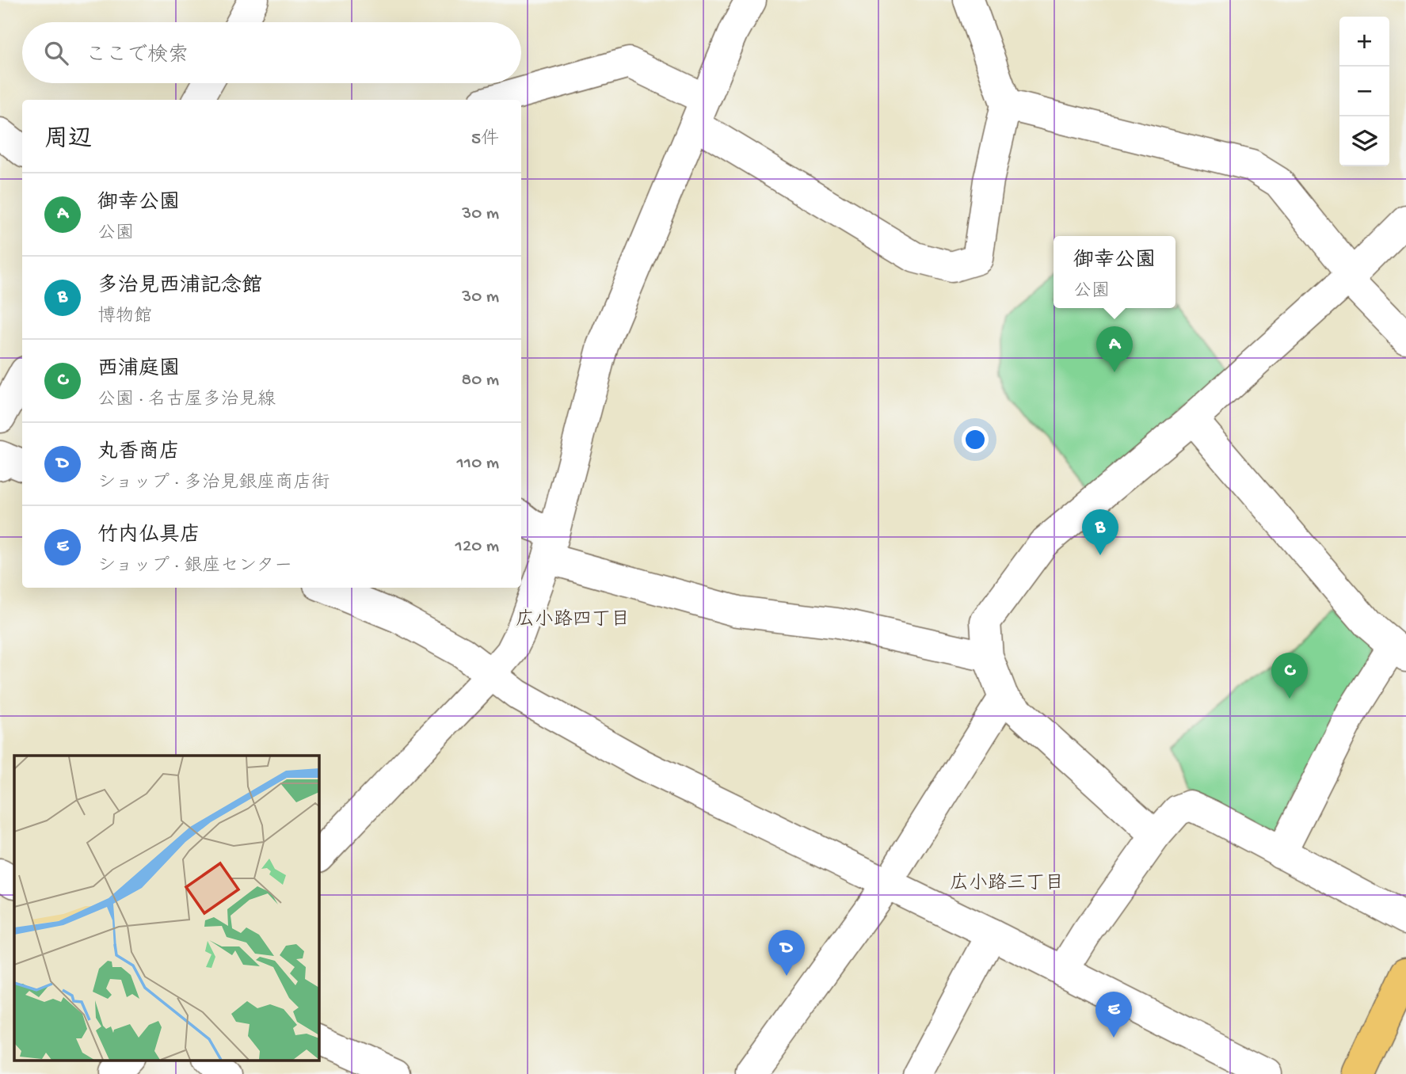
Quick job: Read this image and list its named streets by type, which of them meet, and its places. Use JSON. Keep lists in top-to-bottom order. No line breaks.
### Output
{"districts":["広小路四丁目","広小路三丁目"],"page":{"map_buttons":["+","−"],"search":"ここで検索","heading":["周辺","5件"],"list":[{"mark":"A","name":"御幸公園","note":"公園","value":"30 m"},{"mark":"B","name":"多治見西浦記念館","note":"博物館","value":"30 m"},{"mark":"C","name":"西浦庭園","note":"公園 · 名古屋多治見線","value":"80 m"},{"mark":"D","name":"丸香商店","note":"ショップ · 多治見銀座商店街","value":"110 m"},{"mark":"E","name":"竹内仏具店","note":"ショップ · 銀座センター","value":"120 m"}],"popup":["御幸公園","公園"],"pins":["A","B","C","D","E"]}}
